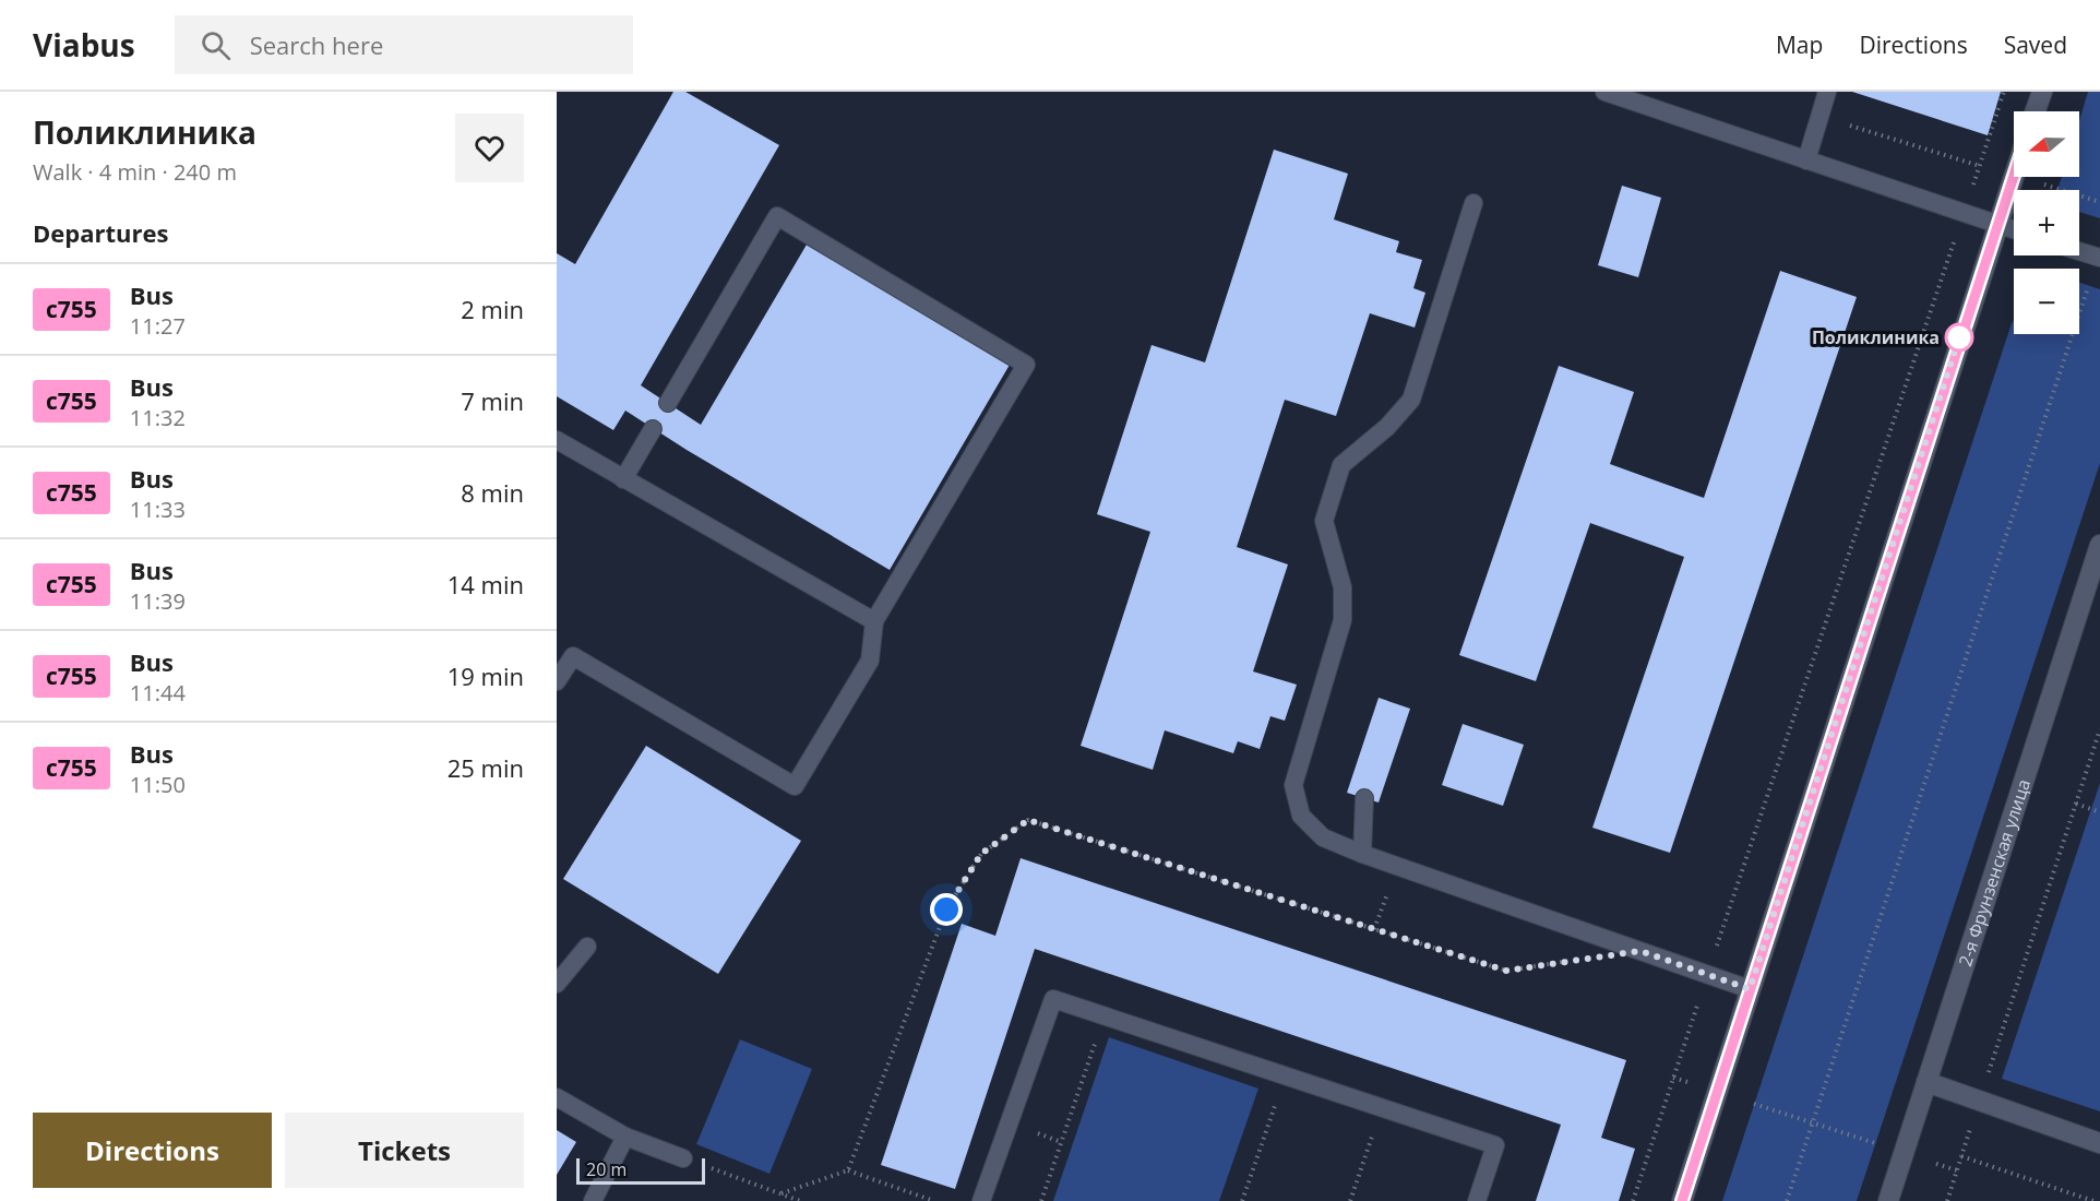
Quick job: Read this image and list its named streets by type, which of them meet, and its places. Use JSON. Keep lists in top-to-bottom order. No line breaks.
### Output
{"streets":{"street":["2-я Фрунзенская улица"]},"places":["Поликлиника"],"lines":["bus line с755"],"scale_bar":"20 m","north":"left","page":{"header":"Viabus","search":"Search here","nav":["Map","Directions","Saved"],"heading":[["Поликлиника","Walk · 4 min · 240 m"],"Departures"],"map_buttons":["+","−"],"list":[{"mark":"с755","name":"Bus","note":"11:27","value":"2 min"},{"mark":"с755","name":"Bus","note":"11:32","value":"7 min"},{"mark":"с755","name":"Bus","note":"11:33","value":"8 min"},{"mark":"с755","name":"Bus","note":"11:39","value":"14 min"},{"mark":"с755","name":"Bus","note":"11:44","value":"19 min"},{"mark":"с755","name":"Bus","note":"11:50","value":"25 min"}],"buttons":["Directions","Tickets"],"scale":"20 m"}}
